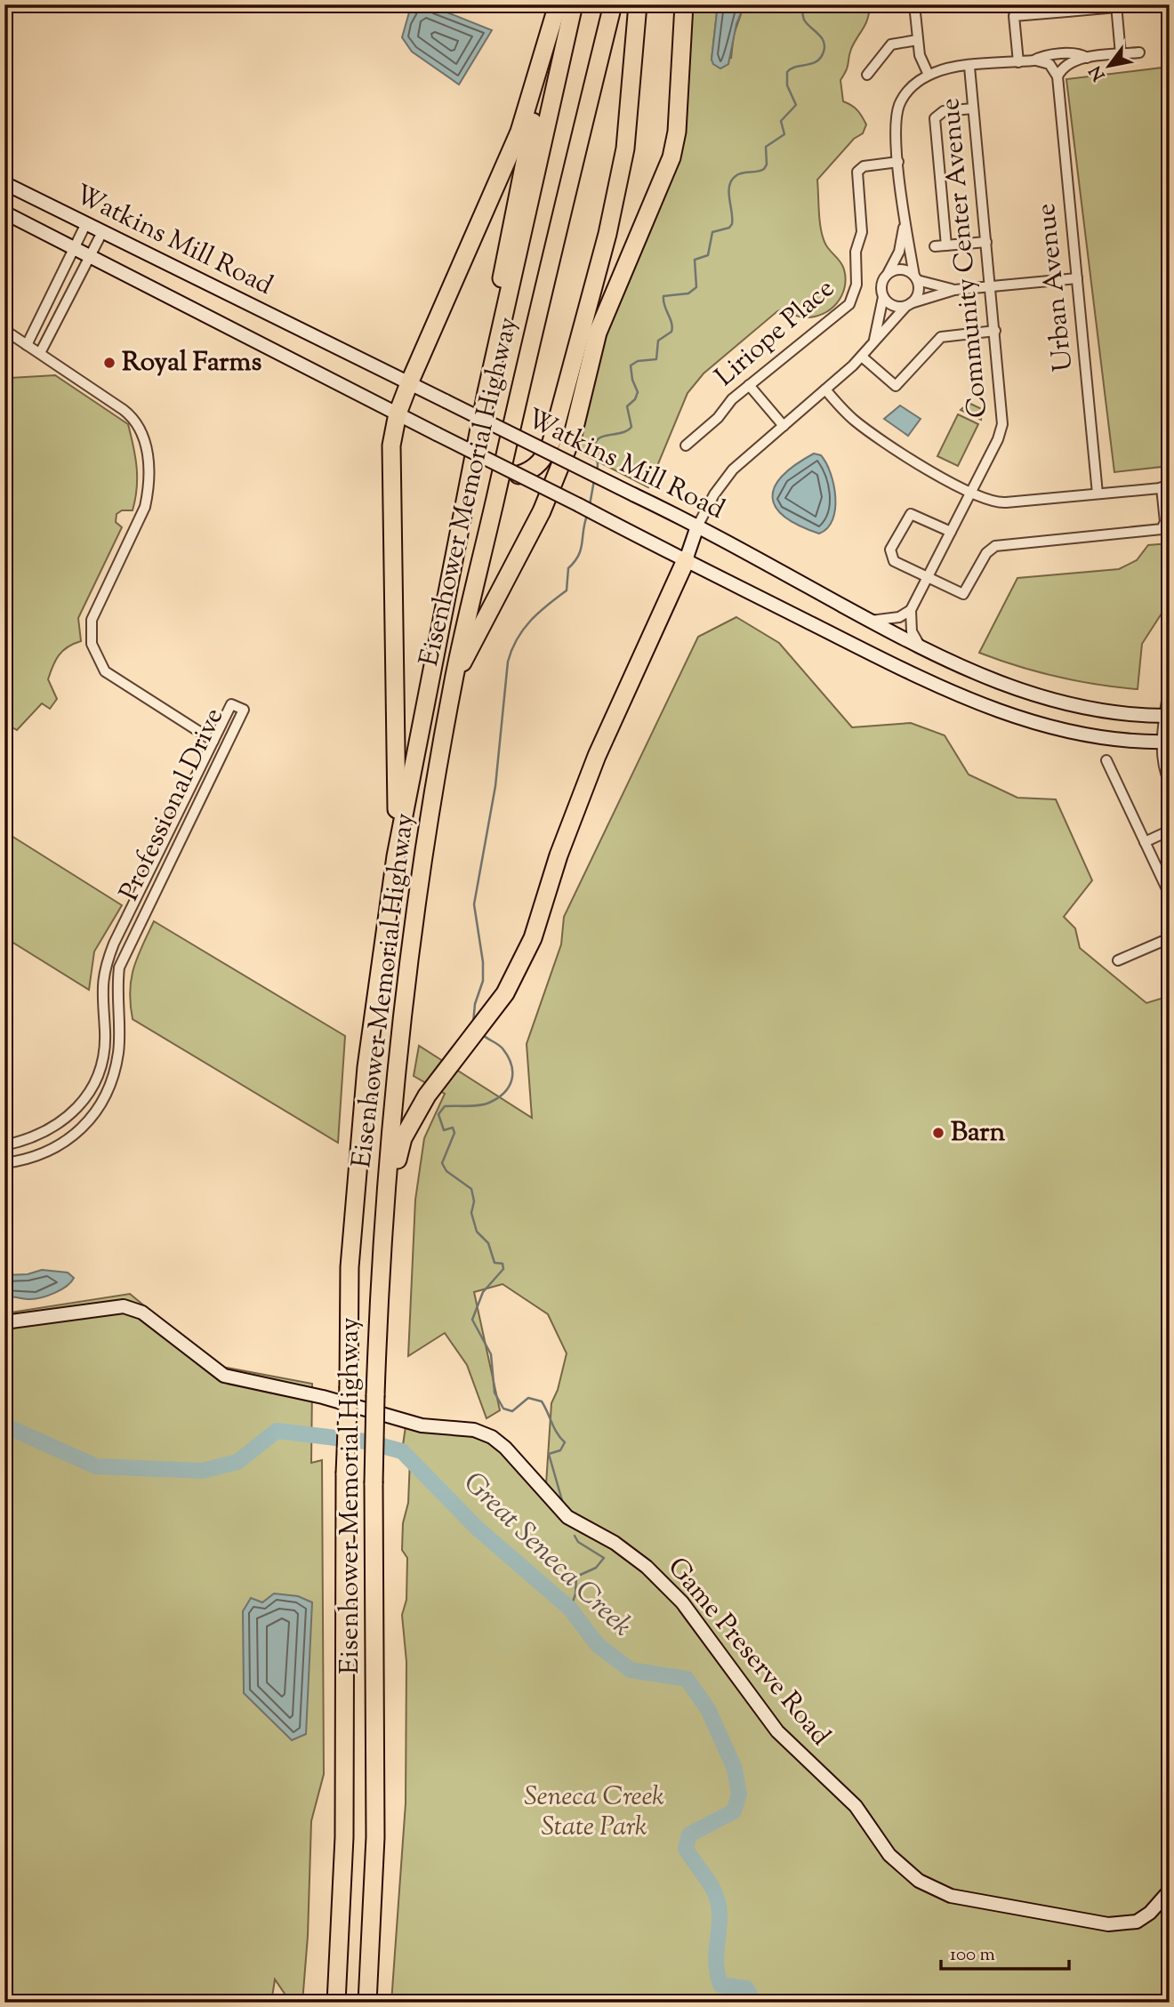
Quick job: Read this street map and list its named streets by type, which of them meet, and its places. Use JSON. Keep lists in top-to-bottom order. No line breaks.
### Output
{"streets":{"highway":["Eisenhower Memorial Highway"],"main road":["Watkins Mill Road","Game Preserve Road"],"street":["Community Center Avenue","Urban Avenue","Liriope Place","Professional Drive"]},"water":["Great Seneca Creek"],"parks":["Seneca Creek State Park"],"places":["Royal Farms","Barn"],"scale_bar":"100 m","north":"bottom left"}
